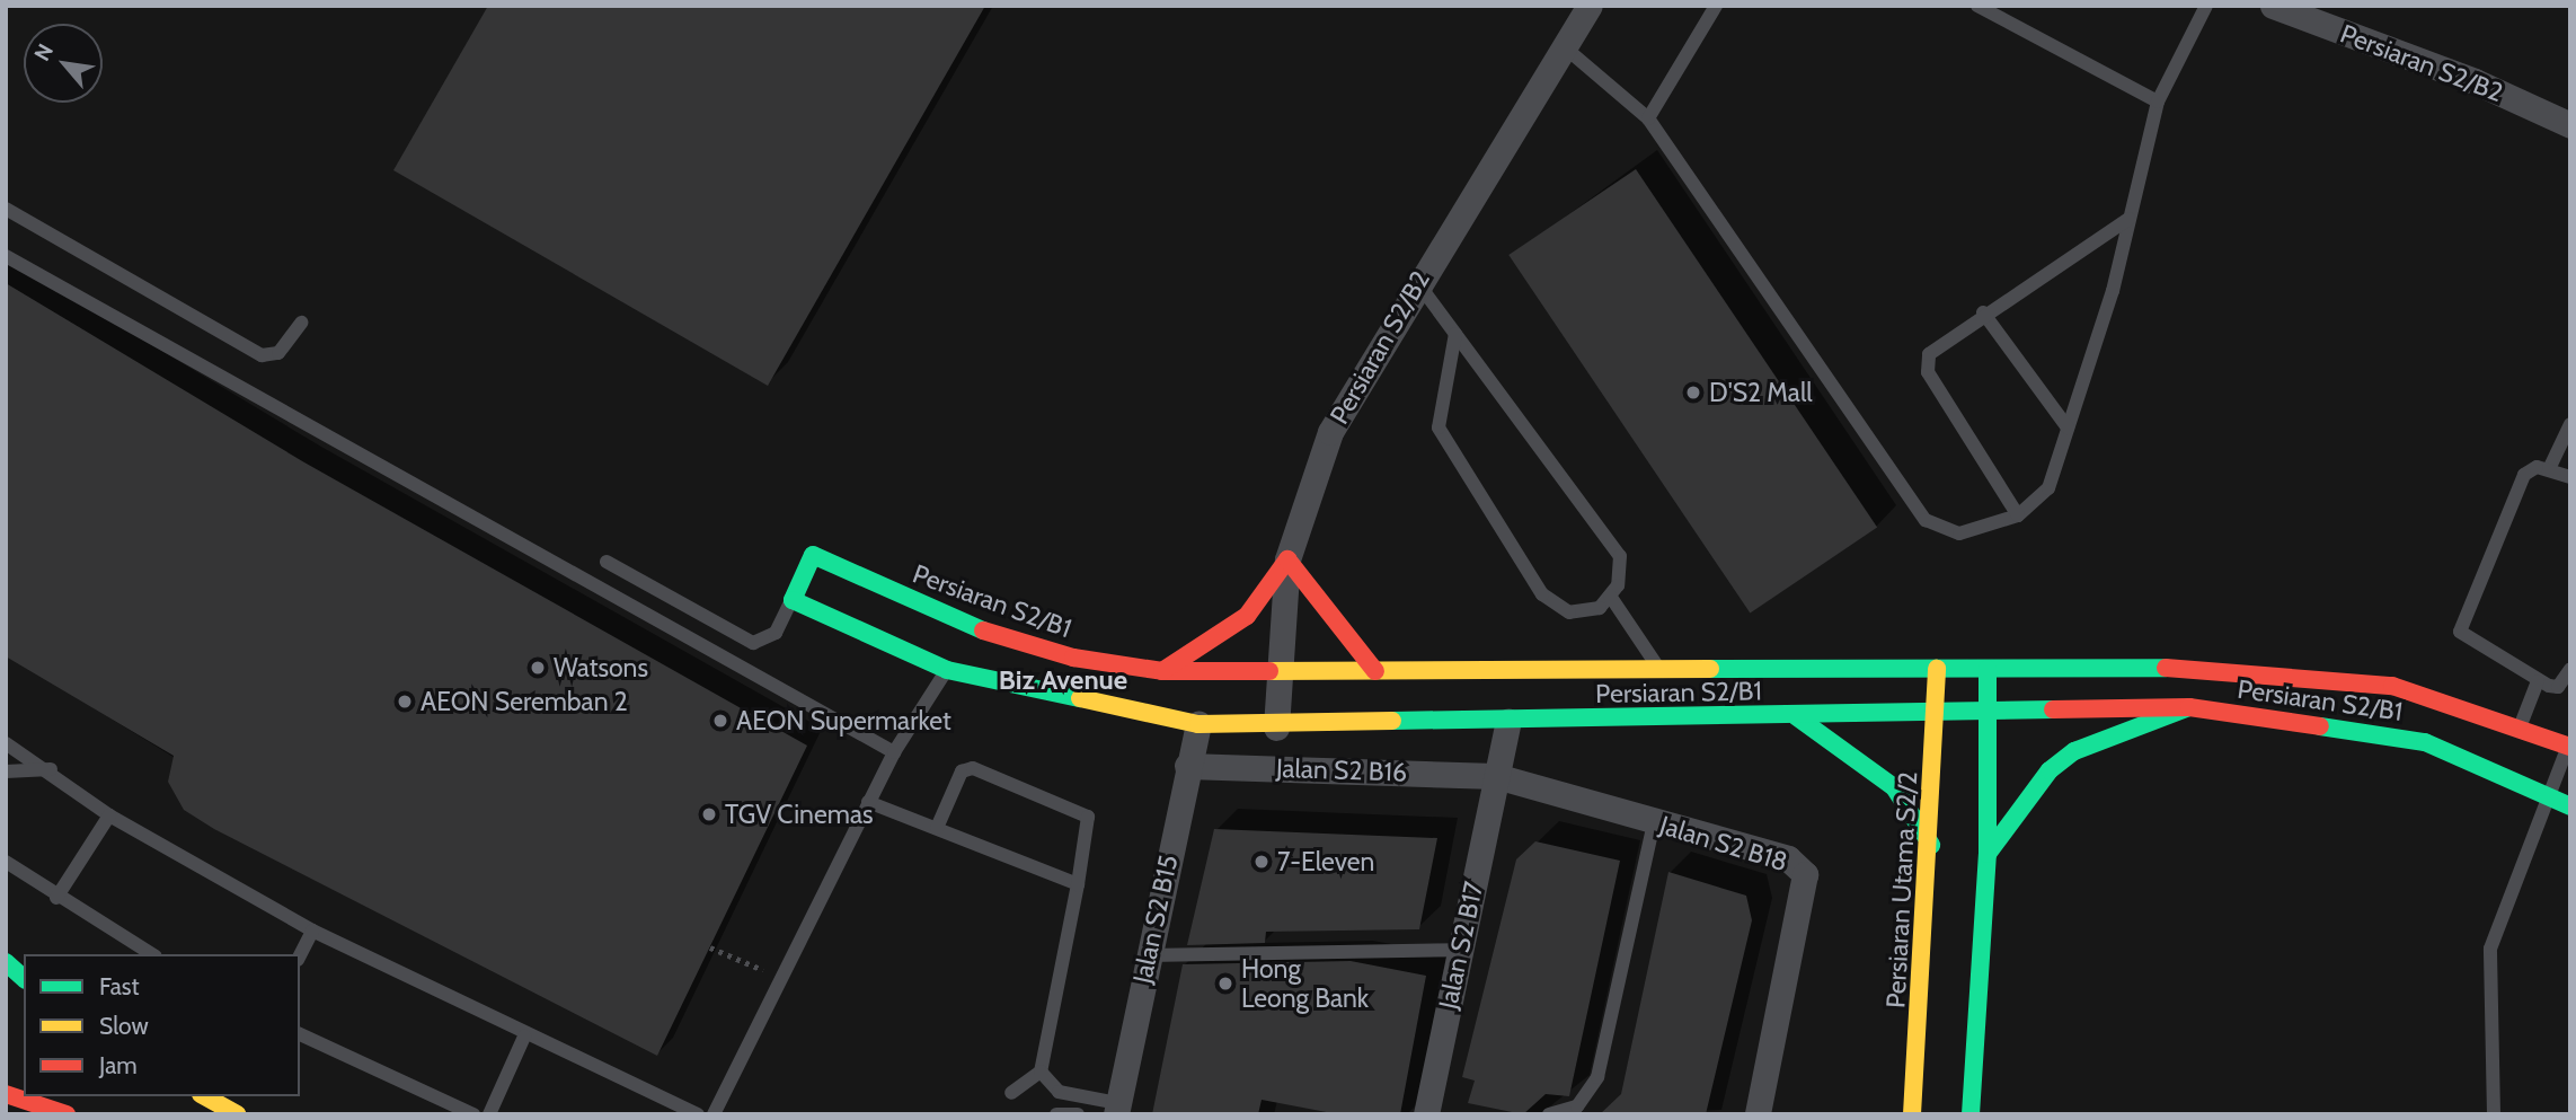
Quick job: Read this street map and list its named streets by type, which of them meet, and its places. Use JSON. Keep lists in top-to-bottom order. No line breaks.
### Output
{"streets":{"street":["Persiaran S2/B2","Persiaran S2/B1","Jalan S2 B16","Jalan S2 B18","Persiaran Utama S2/2","Jalan S2 B15","Jalan S2 B17"]},"crossings":[["Persiaran S2/B2","Persiaran S2/B1"],["Persiaran S2/B1","Persiaran Utama S2/2"],["Persiaran S2/B1","Jalan S2 B15"],["Persiaran S2/B1","Jalan S2 B17"],["Jalan S2 B16","Jalan S2 B18"],["Jalan S2 B16","Jalan S2 B15"],["Jalan S2 B16","Jalan S2 B17"],["Jalan S2 B18","Jalan S2 B17"]],"districts":["Biz Avenue"],"places":["D'S2 Mall","Watsons","AEON Seremban 2","AEON Supermarket","TGV Cinemas","7-Eleven","Hong Leong Bank"],"legend":["Fast","Slow","Jam"],"north":"top left"}
